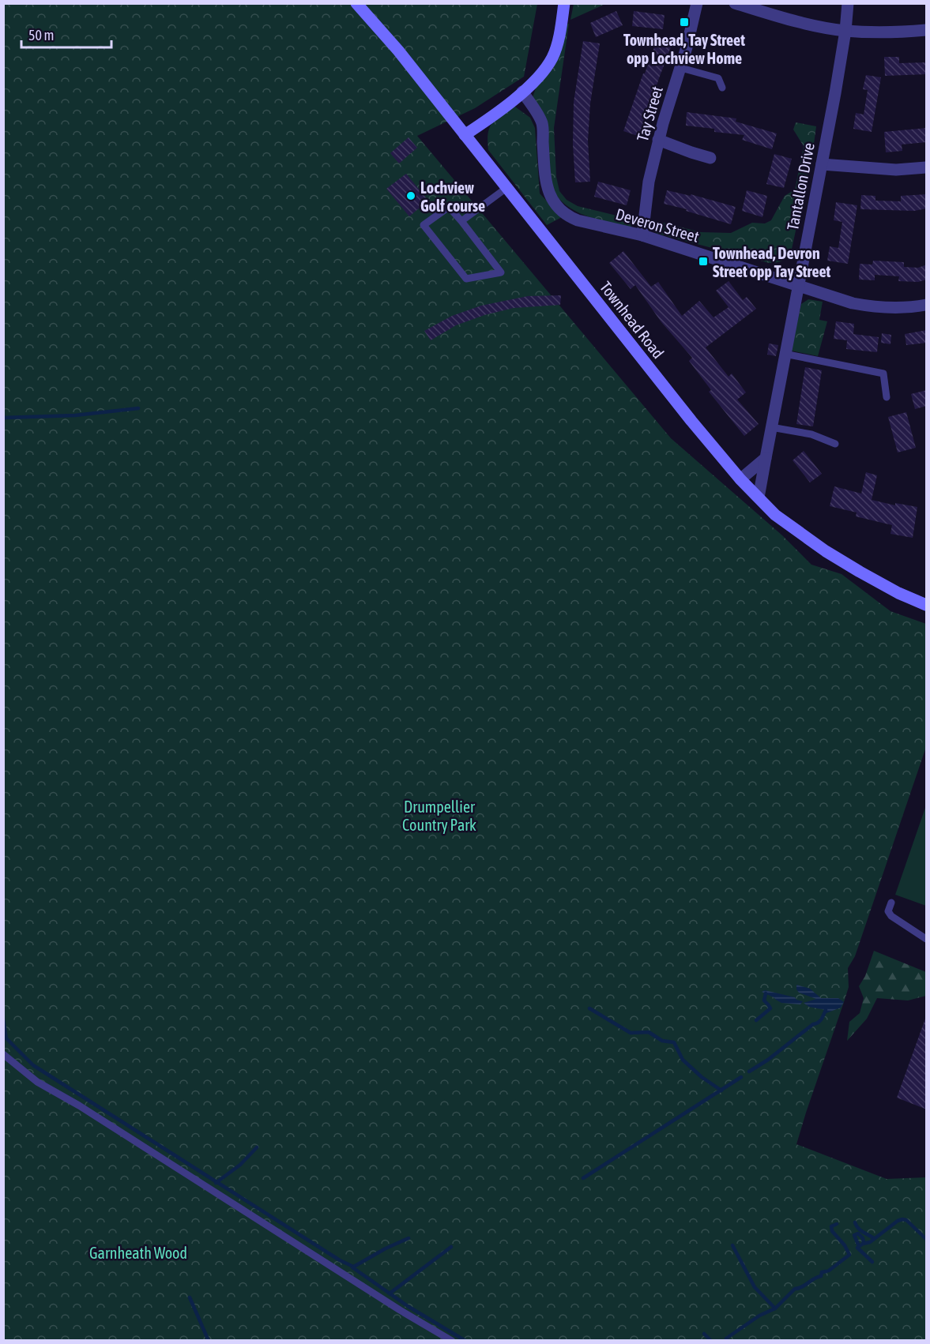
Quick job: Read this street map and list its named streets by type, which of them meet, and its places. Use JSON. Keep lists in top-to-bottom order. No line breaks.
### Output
{"streets":{"street":["Tay Street","Tantallon Drive","Deveron Street","Townhead Road"]},"crossings":[["Tay Street","Deveron Street"],["Tantallon Drive","Deveron Street"],["Tantallon Drive","Townhead Road"]],"parks":["Drumpellier Country Park","Garnheath Wood"],"places":{"transit":["Townhead, Tay Street opp Lochview Home","Townhead, Devron Street opp Tay Street"],"other":["Lochview Golf course"]},"scale_bar":"50 m"}
